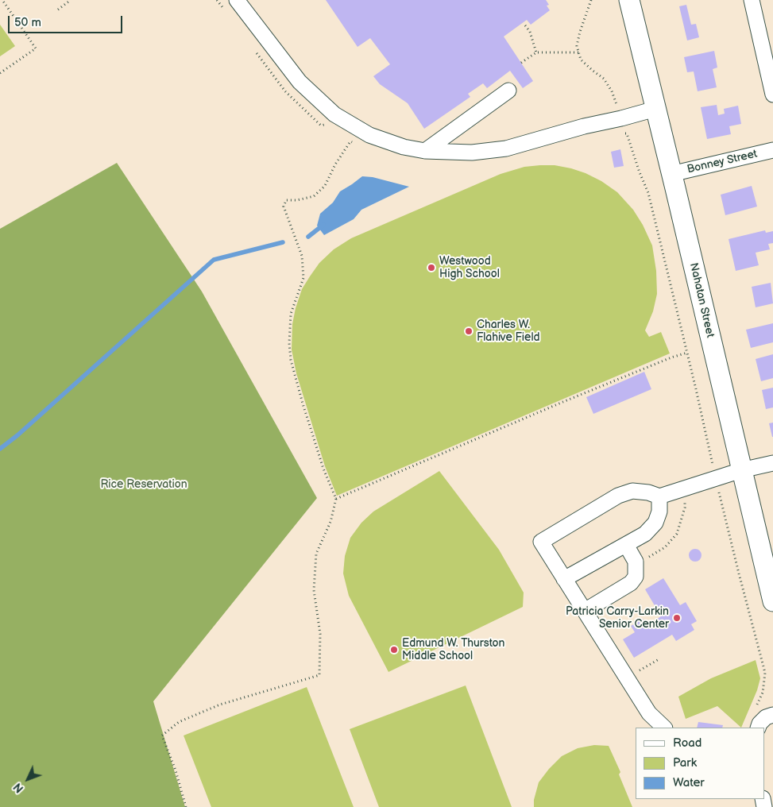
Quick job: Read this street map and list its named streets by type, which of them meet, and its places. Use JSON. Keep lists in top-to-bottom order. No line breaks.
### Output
{"streets":{"main road":["Nahatan Street"],"street":["Bonney Street"]},"crossings":[["Bonney Street","Nahatan Street"]],"parks":["Rice Reservation"],"places":["Westwood High School","Charles W. Flahive Field","Patricia Carry-Larkin Senior Center","Edmund W. Thurston Middle School"],"legend":["Road","Park","Water"],"scale_bar":"50 m","north":"bottom left"}
